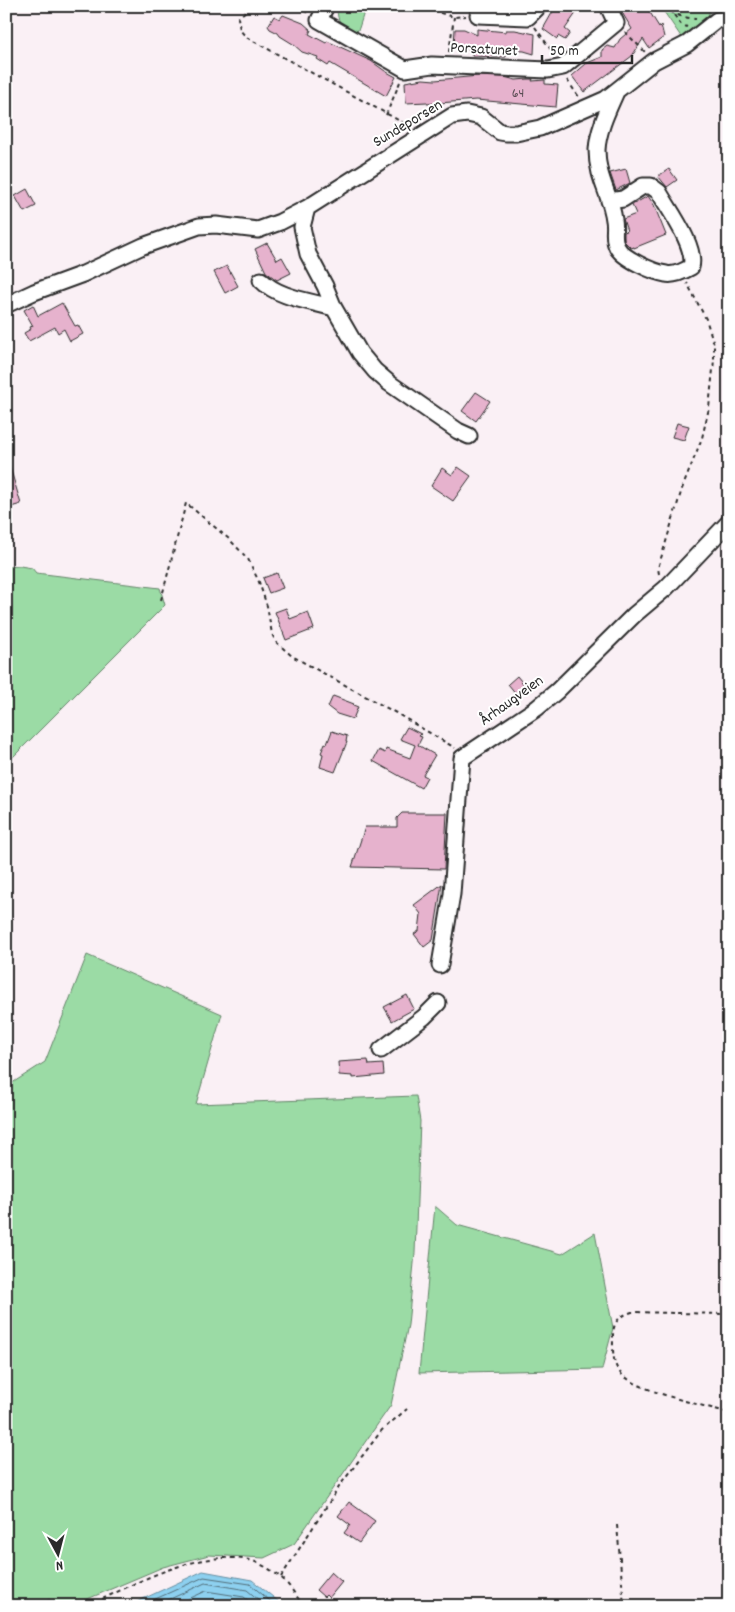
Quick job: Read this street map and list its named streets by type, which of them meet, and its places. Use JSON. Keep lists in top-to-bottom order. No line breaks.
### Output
{"streets":{"street":["Porsatunet","Sundeporsen","Århaugveien"]},"house_numbers":["64"],"scale_bar":"50 m","north":"bottom"}
